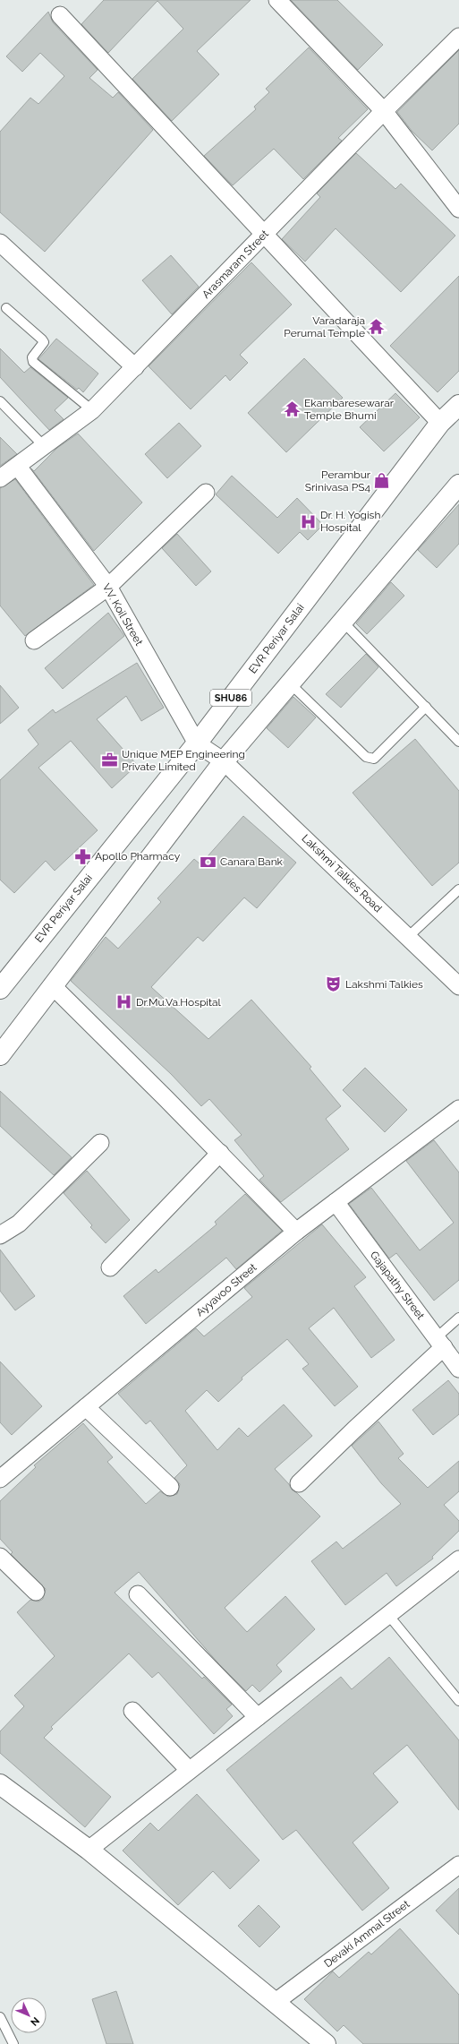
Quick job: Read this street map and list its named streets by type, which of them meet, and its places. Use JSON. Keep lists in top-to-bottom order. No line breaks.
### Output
{"streets":{"main road":["EVR Periyar Salai","SHU86"],"street":["Arasmaram Street","V.V. Koil Street","Lakshmi Talkies Road","Gajapathy Street","Ayyavoo Street","Devaki Ammal Street"]},"crossings":[["Arasmaram Street","V.V. Koil Street"],["V.V. Koil Street","EVR Periyar Salai"],["V.V. Koil Street","SHU86"],["V.V. Koil Street","Lakshmi Talkies Road"],["SHU86","Lakshmi Talkies Road"],["Gajapathy Street","Ayyavoo Street"]],"places":{"temple":["Varadaraja Perumal Temple","Ekambaresewarar Temple Bhumi"],"shop":["Perambur Srinivasa PS4"],"hospital":["Dr. H. Yogish Hospital","Dr.Mu.Va.Hospital"],"office":["Unique MEP Engineering Private Limited"],"pharmacy":["Apollo Pharmacy"],"bank":["Canara Bank"],"theatre":["Lakshmi Talkies"]},"north":"bottom right"}
